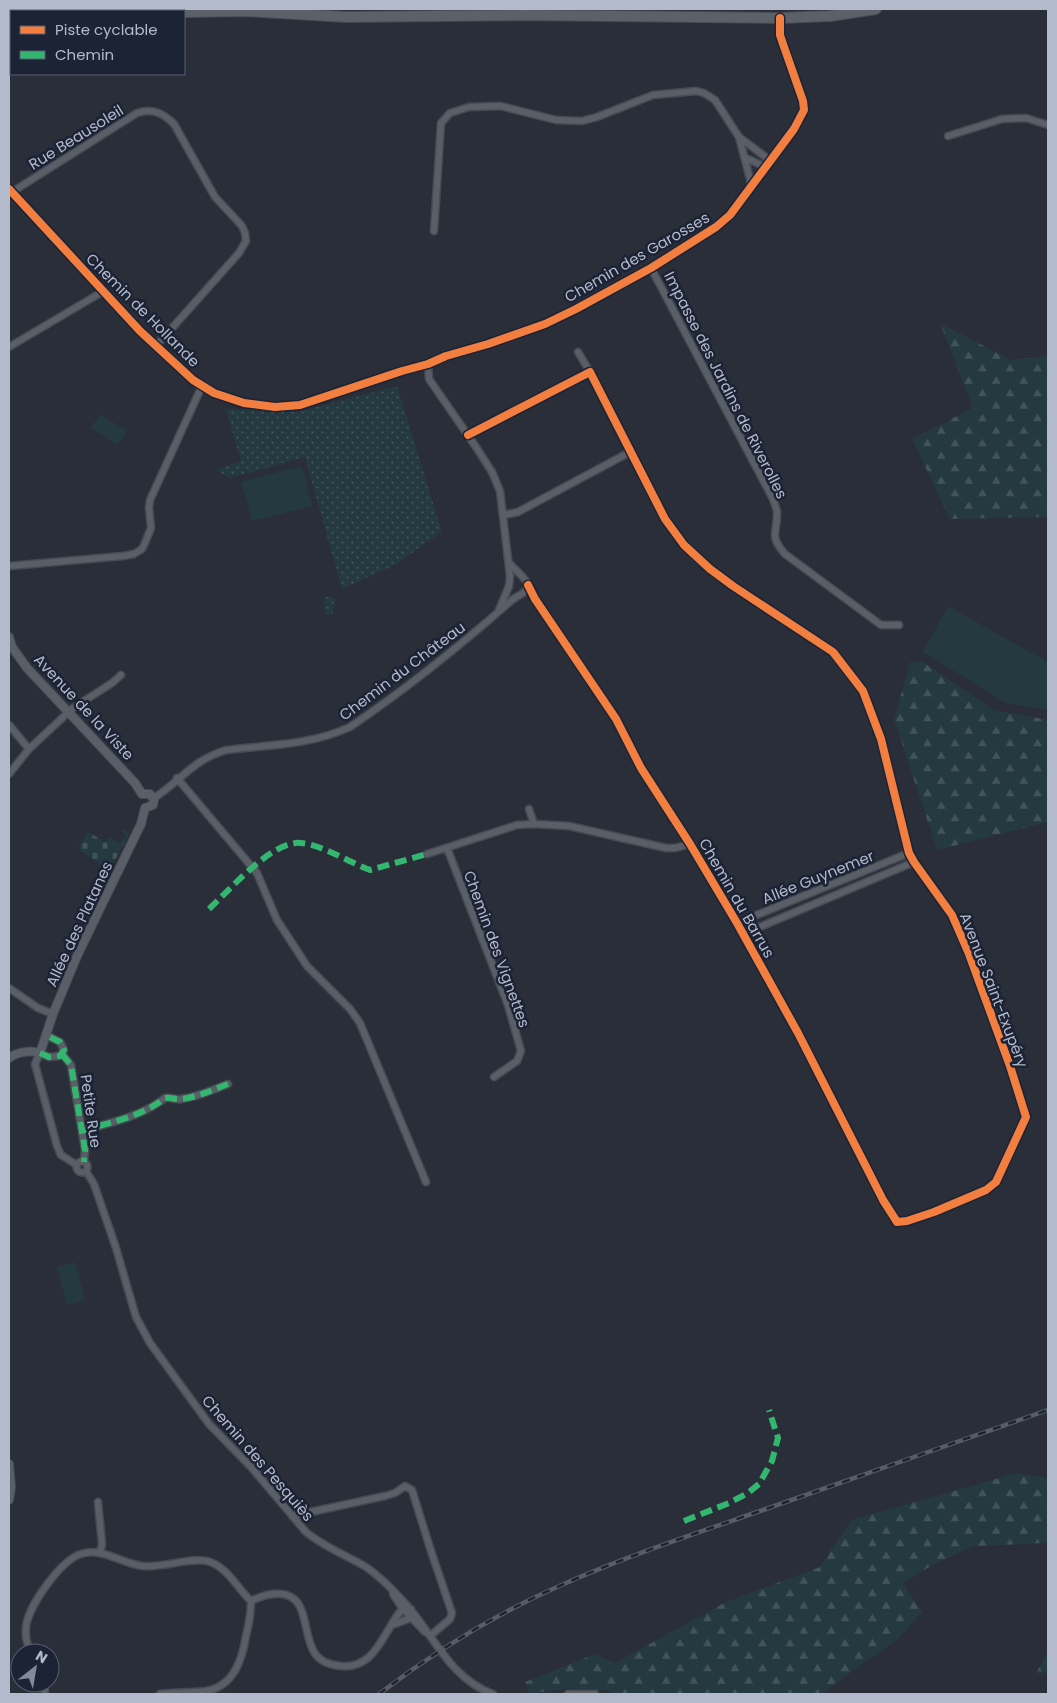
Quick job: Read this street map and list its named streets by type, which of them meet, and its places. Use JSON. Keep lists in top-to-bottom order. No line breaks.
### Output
{"streets":{"street":["Rue Beausoleil","Chemin des Garosses","Chemin de Hollande","Impasse des Jardins de Riverolles","Chemin du Château","Avenue de la Viste","Allée Guynemer","Chemin du Barrus","Allée des Platanes","Chemin des Vignettes","Avenue Saint-Exupéry","Petite Rue","Chemin des Pesquiès"]},"crossings":[["Rue Beausoleil","Chemin de Hollande"],["Chemin des Garosses","Chemin de Hollande"],["Chemin des Garosses","Impasse des Jardins de Riverolles"],["Chemin des Garosses","Chemin du Château"],["Chemin de Hollande","Chemin du Château"],["Chemin du Château","Avenue de la Viste"],["Chemin du Château","Chemin du Barrus"],["Chemin du Château","Allée des Platanes"],["Avenue de la Viste","Allée des Platanes"],["Allée Guynemer","Chemin du Barrus"],["Allée Guynemer","Avenue Saint-Exupéry"],["Chemin du Barrus","Avenue Saint-Exupéry"],["Petite Rue","Chemin des Pesquiès"]],"legend":["Piste cyclable","Chemin"],"north":"top right"}
